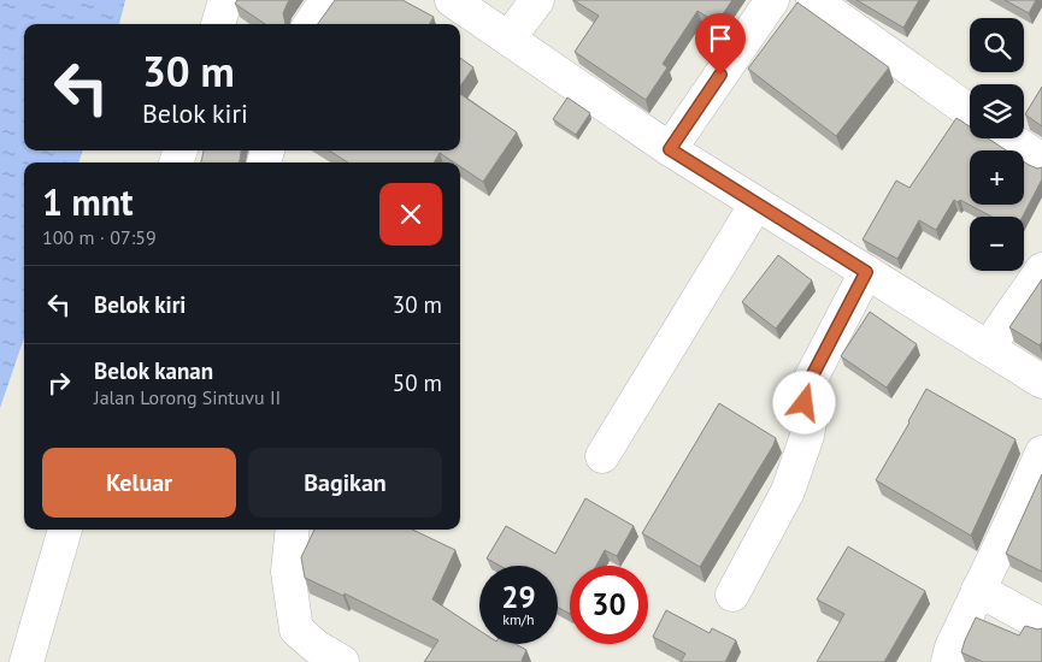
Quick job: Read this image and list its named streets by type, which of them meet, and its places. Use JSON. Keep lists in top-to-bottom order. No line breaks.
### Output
{"page":{"map_buttons":["+","−"],"turn":["30 m","Belok kiri"],"heading":["1 mnt","100 m · 07:59"],"list":[{"name":"Belok kiri","value":"30 m"},{"name":"Belok kanan","note":"Jalan Lorong Sintuvu II","value":"50 m"}],"buttons":["Keluar","Bagikan"],"speed":"29 km/h","limit":"30"}}
